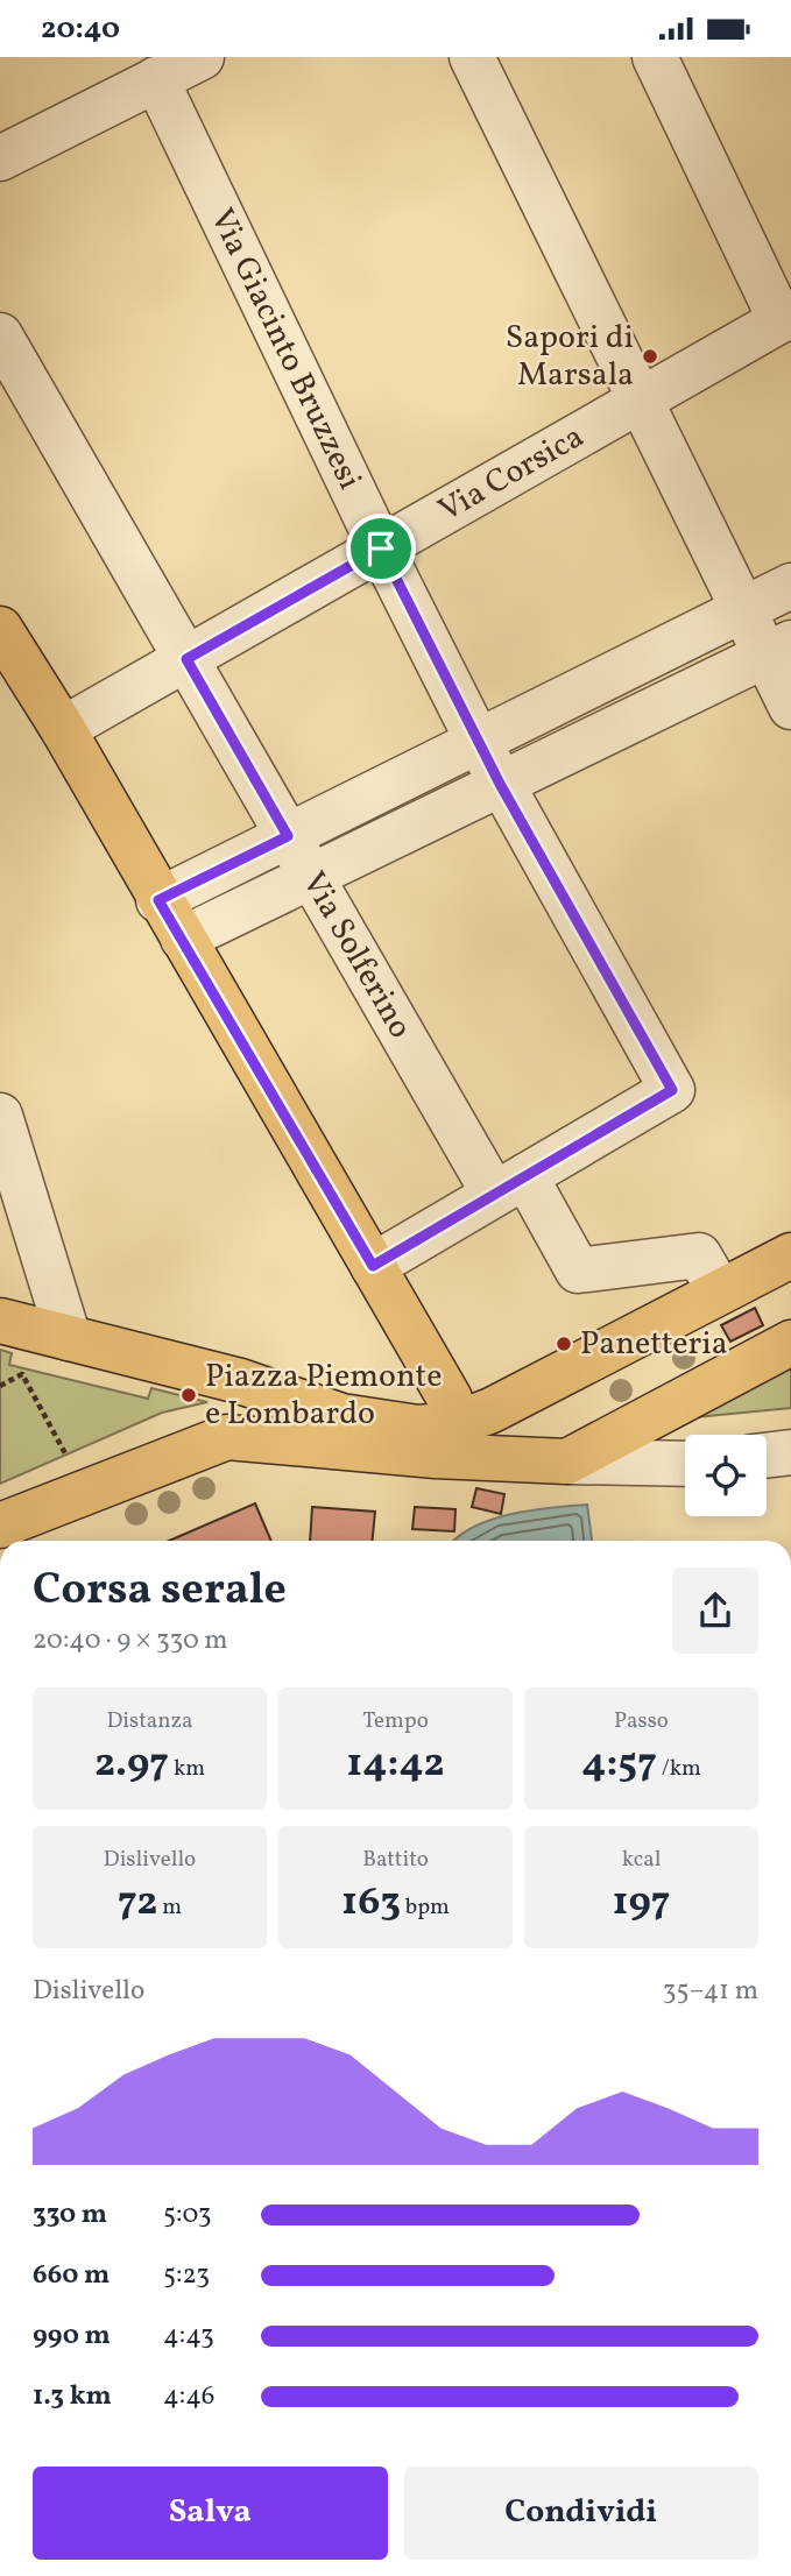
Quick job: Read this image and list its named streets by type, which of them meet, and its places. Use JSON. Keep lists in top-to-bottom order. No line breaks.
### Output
{"streets":{"street":["Via Giacinto Bruzzesi","Via Corsica","Via Solferino"]},"crossings":[["Via Giacinto Bruzzesi","Via Corsica"],["Via Giacinto Bruzzesi","Via Solferino"],["Via Corsica","Via Solferino"]],"places":["Sapori di Marsala","Panetteria","Piazza Piemonte e Lombardo"],"page":{"status":"20:40","heading":["Corsa serale","20:40 · 9 × 330 m"],"stats":[["Distanza","2.97 km"],["Tempo","14:42"],["Passo","4:57 /km"],["Dislivello","72 m"],["Battito","163 bpm"],["kcal","197"]],"chart":["Dislivello","35–41 m"],"list":[{"name":"330 m","note":"5:03"},{"name":"660 m","note":"5:23"},{"name":"990 m","note":"4:43"},{"name":"1.3 km","note":"4:46"}],"buttons":["Salva","Condividi"]}}
